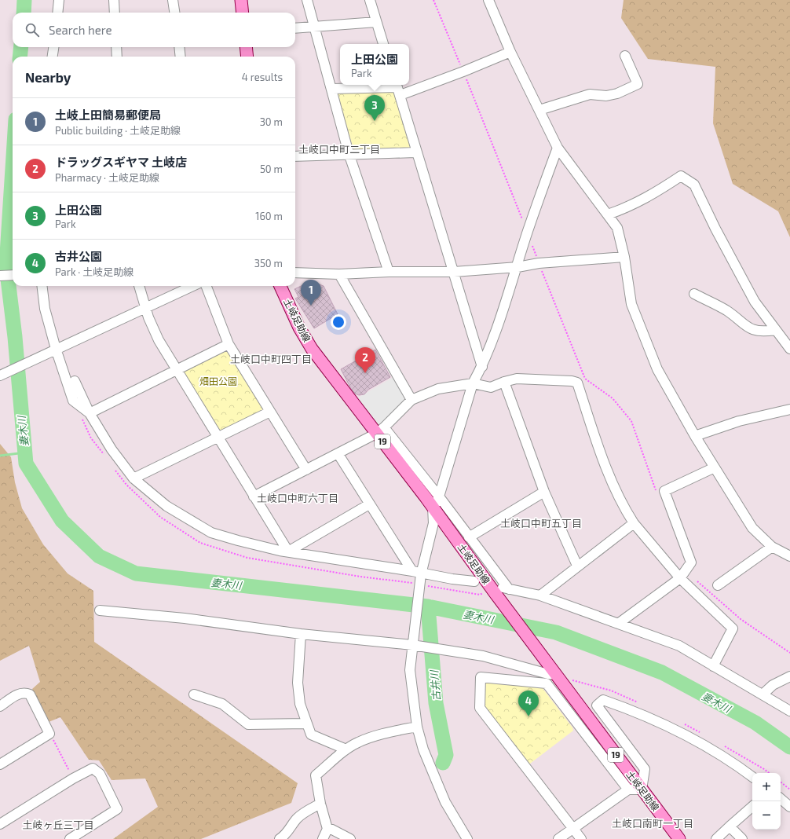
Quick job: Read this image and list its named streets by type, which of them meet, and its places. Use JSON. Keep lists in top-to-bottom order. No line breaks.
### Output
{"streets":{"main road":["土岐足助線","19"]},"districts":["土岐口中町二丁目","土岐口中町四丁目","土岐口中町六丁目","土岐口中町五丁目","土岐口南町一丁目","土岐ヶ丘三丁目"],"water":["妻木川","古井川"],"parks":["畑田公園"],"page":{"search":"Search here","popup":["上田公園","Park"],"heading":["Nearby","4 results"],"pins":["3","1","2","4"],"list":[{"mark":"1","name":"土岐上田簡易郵便局","note":"Public building · 土岐足助線","value":"30 m"},{"mark":"2","name":"ドラッグスギヤマ 土岐店","note":"Pharmacy · 土岐足助線","value":"50 m"},{"mark":"3","name":"上田公園","note":"Park","value":"160 m"},{"mark":"4","name":"古井公園","note":"Park · 土岐足助線","value":"350 m"}],"map_buttons":["+","−"]}}
